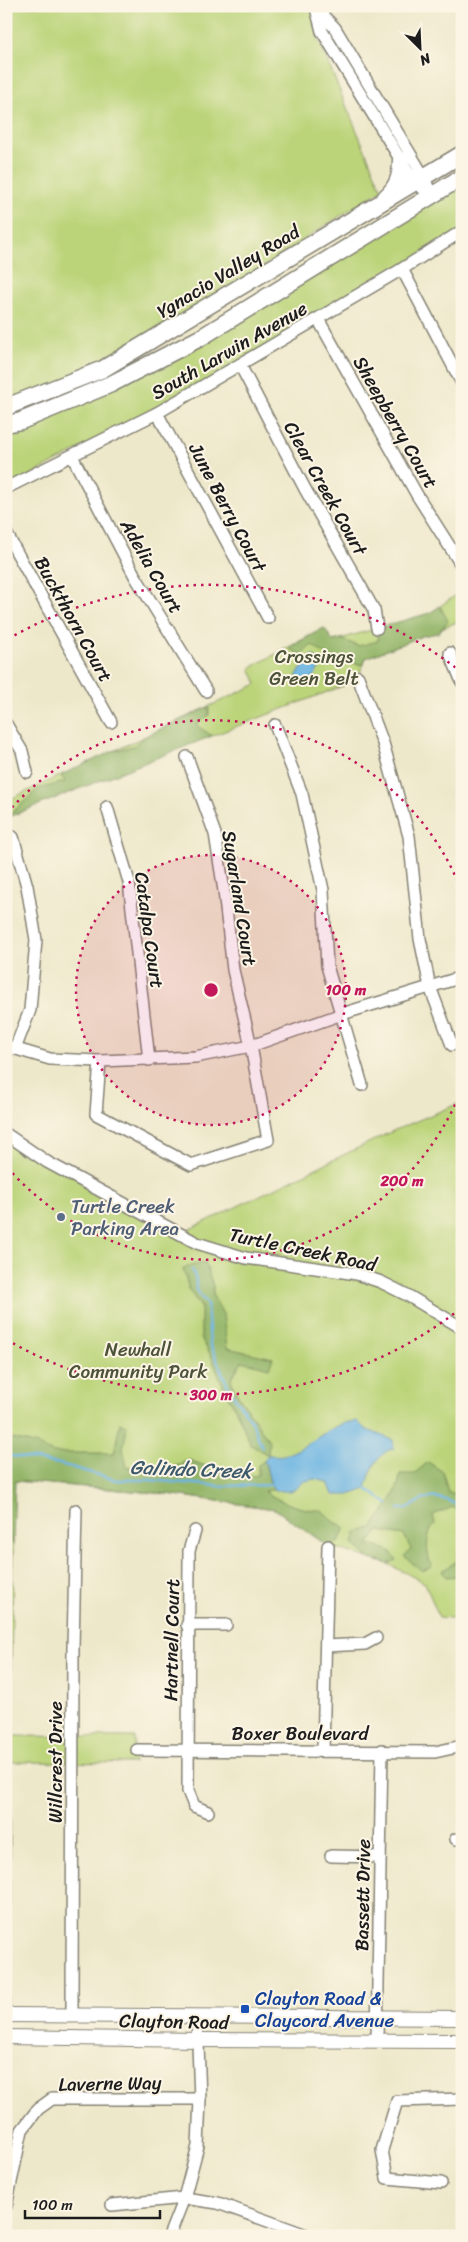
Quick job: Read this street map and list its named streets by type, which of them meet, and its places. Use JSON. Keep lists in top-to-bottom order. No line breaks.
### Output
{"streets":{"highway":["Ygnacio Valley Road"],"main road":["Clayton Road"],"street":["South Larwin Avenue","Sheepberry Court","Clear Creek Court","June Berry Court","Adelia Court","Buckthorn Court","Sugarland Court","Catalpa Court","Turtle Creek Road","Hartnell Court","Boxer Boulevard","Willcrest Drive","Bassett Drive","Laverne Way"]},"crossings":[["South Larwin Avenue","Sheepberry Court"],["South Larwin Avenue","Clear Creek Court"],["South Larwin Avenue","June Berry Court"],["South Larwin Avenue","Adelia Court"],["Hartnell Court","Boxer Boulevard"],["Boxer Boulevard","Bassett Drive"],["Willcrest Drive","Clayton Road"],["Bassett Drive","Clayton Road"]],"water":["Galindo Creek"],"parks":["Crossings Green Belt","Newhall Community Park"],"places":{"other":["Turtle Creek Parking Area"],"transit":["Clayton Road & Claycord Avenue"]},"scale_bar":"100 m","north":"bottom right","rings":["100 m","200 m","300 m"]}
